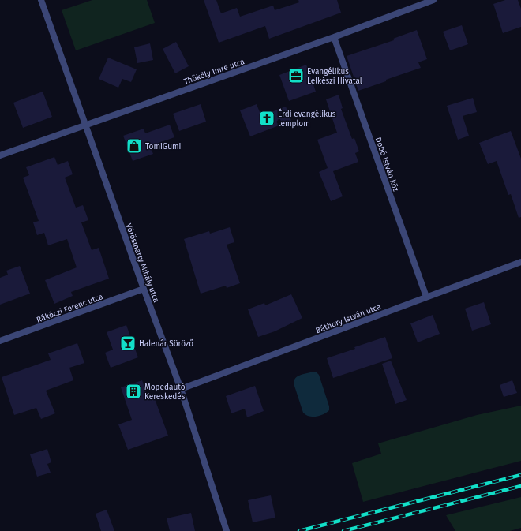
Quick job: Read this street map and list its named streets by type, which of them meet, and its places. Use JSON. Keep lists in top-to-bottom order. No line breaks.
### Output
{"streets":{"street":["Thököly Imre utca","Dobó István köz","Vörösmarty Mihály utca","Rákóczi Ferenc utca","Báthory István utca"]},"crossings":[["Thököly Imre utca","Dobó István köz"],["Thököly Imre utca","Vörösmarty Mihály utca"],["Dobó István köz","Báthory István utca"],["Vörösmarty Mihály utca","Rákóczi Ferenc utca"],["Vörösmarty Mihály utca","Báthory István utca"]],"places":{"office":["Evangélikus Lelkészi Hivatal"],"church":["Érdi evangélikus templom"],"shop":["TomiGumi"],"bar":["Halenár Söröző"],"building":["Mopedautó Kereskedés"]}}
